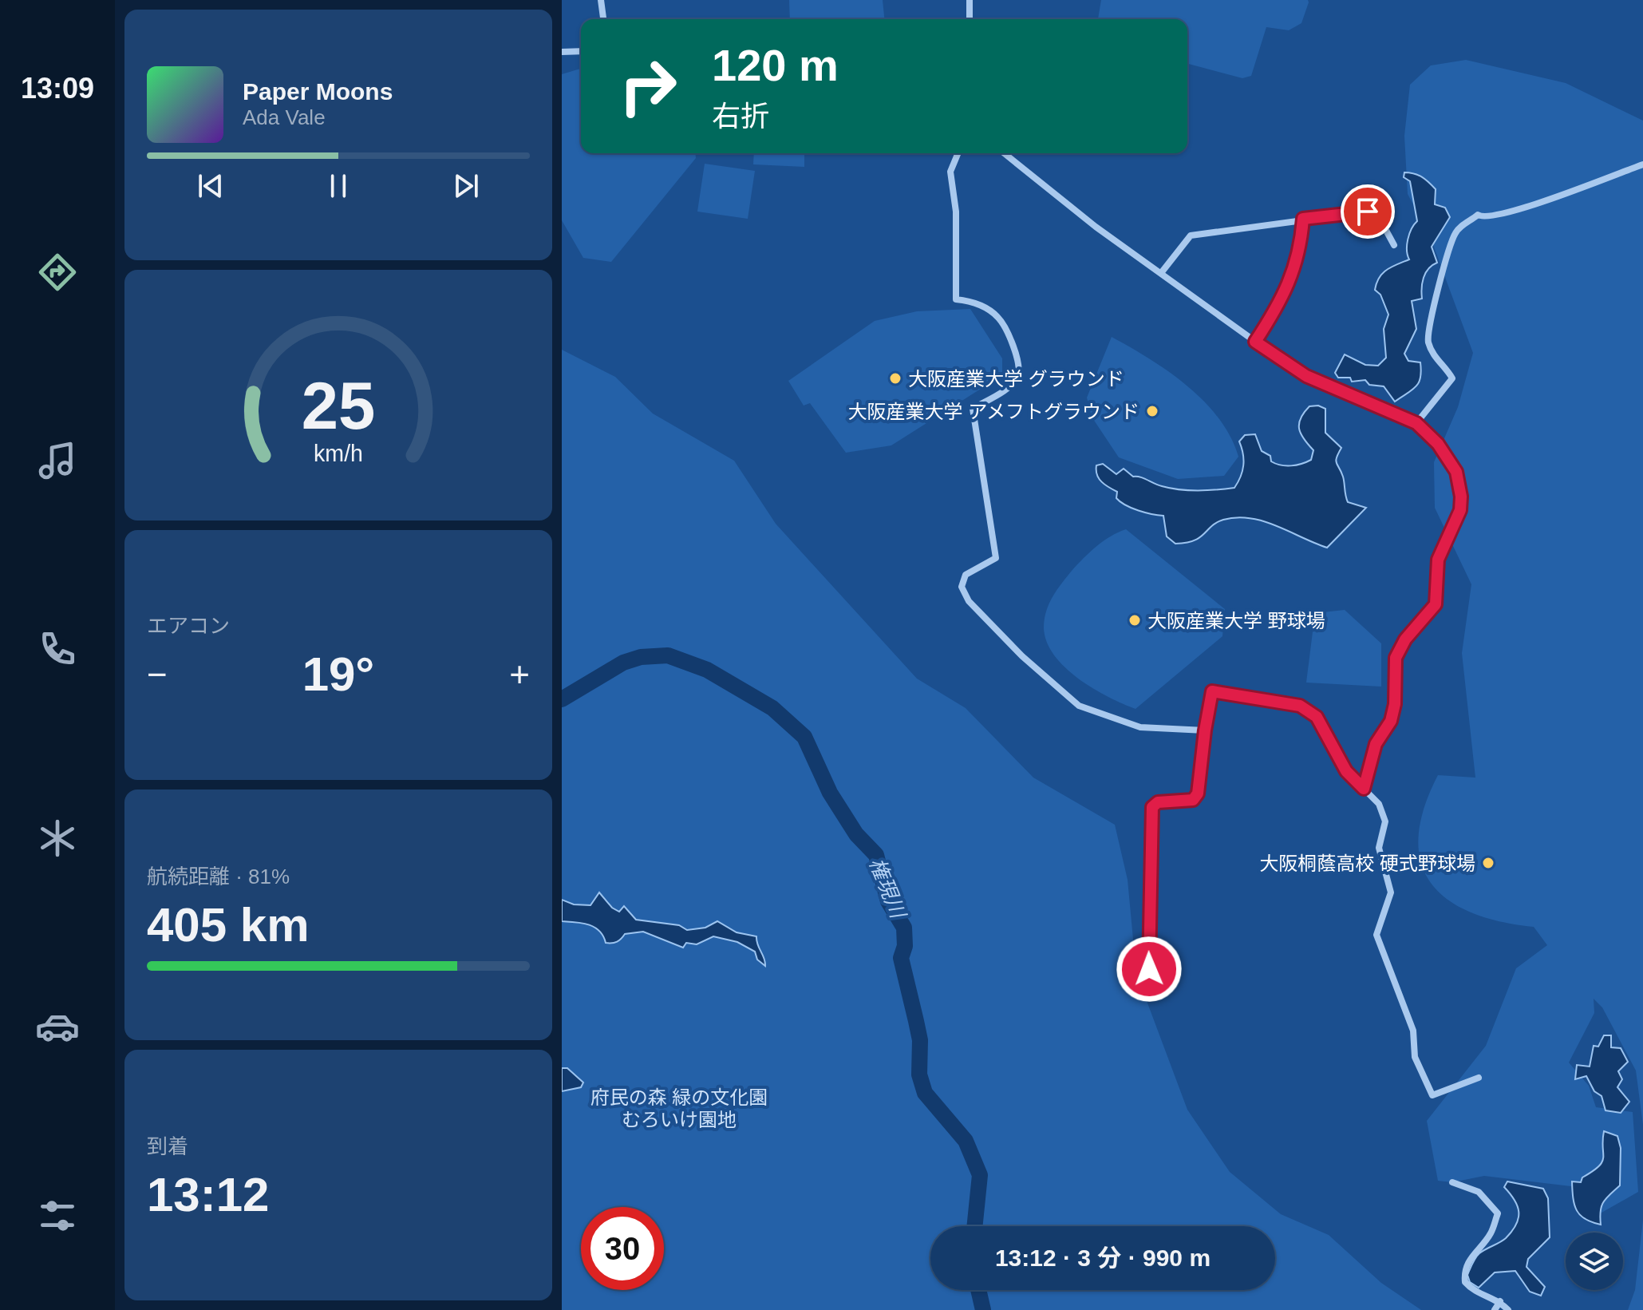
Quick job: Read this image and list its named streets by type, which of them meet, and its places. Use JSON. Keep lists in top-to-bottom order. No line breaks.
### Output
{"water":["権現川"],"parks":["府民の森 緑の文化園 むろいけ園地"],"places":["大阪産業大学 グラウンド","大阪産業大学 アメフトグラウンド","大阪産業大学 野球場","大阪桐蔭高校 硬式野球場"],"page":{"tabs":"13:09","turn":["120 m","右折"],"song":["Paper Moons","Ada Vale"],"tile":["エアコン",["航続距離 · 81%","405 km"],["到着","13:12"]],"heat":["−","19°","+"],"limit":"30","trip":"13:12 · 3 分 · 990 m","gauge":["25","km/h"]}}
